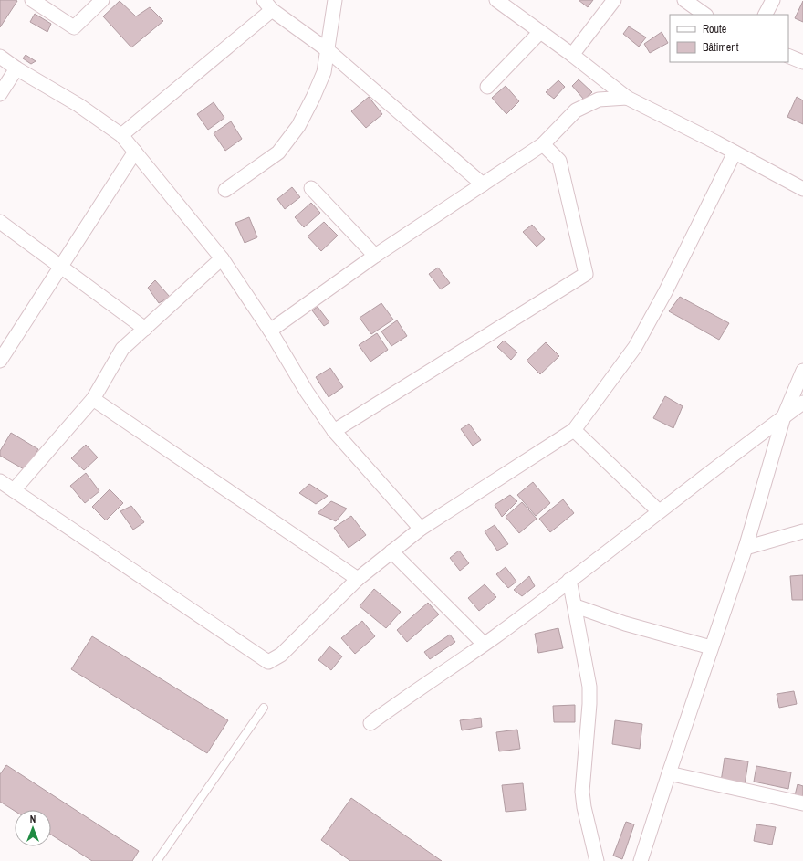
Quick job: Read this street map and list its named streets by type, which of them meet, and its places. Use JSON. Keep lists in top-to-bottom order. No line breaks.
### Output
{"legend":["Route","Bâtiment"],"north":"top"}
